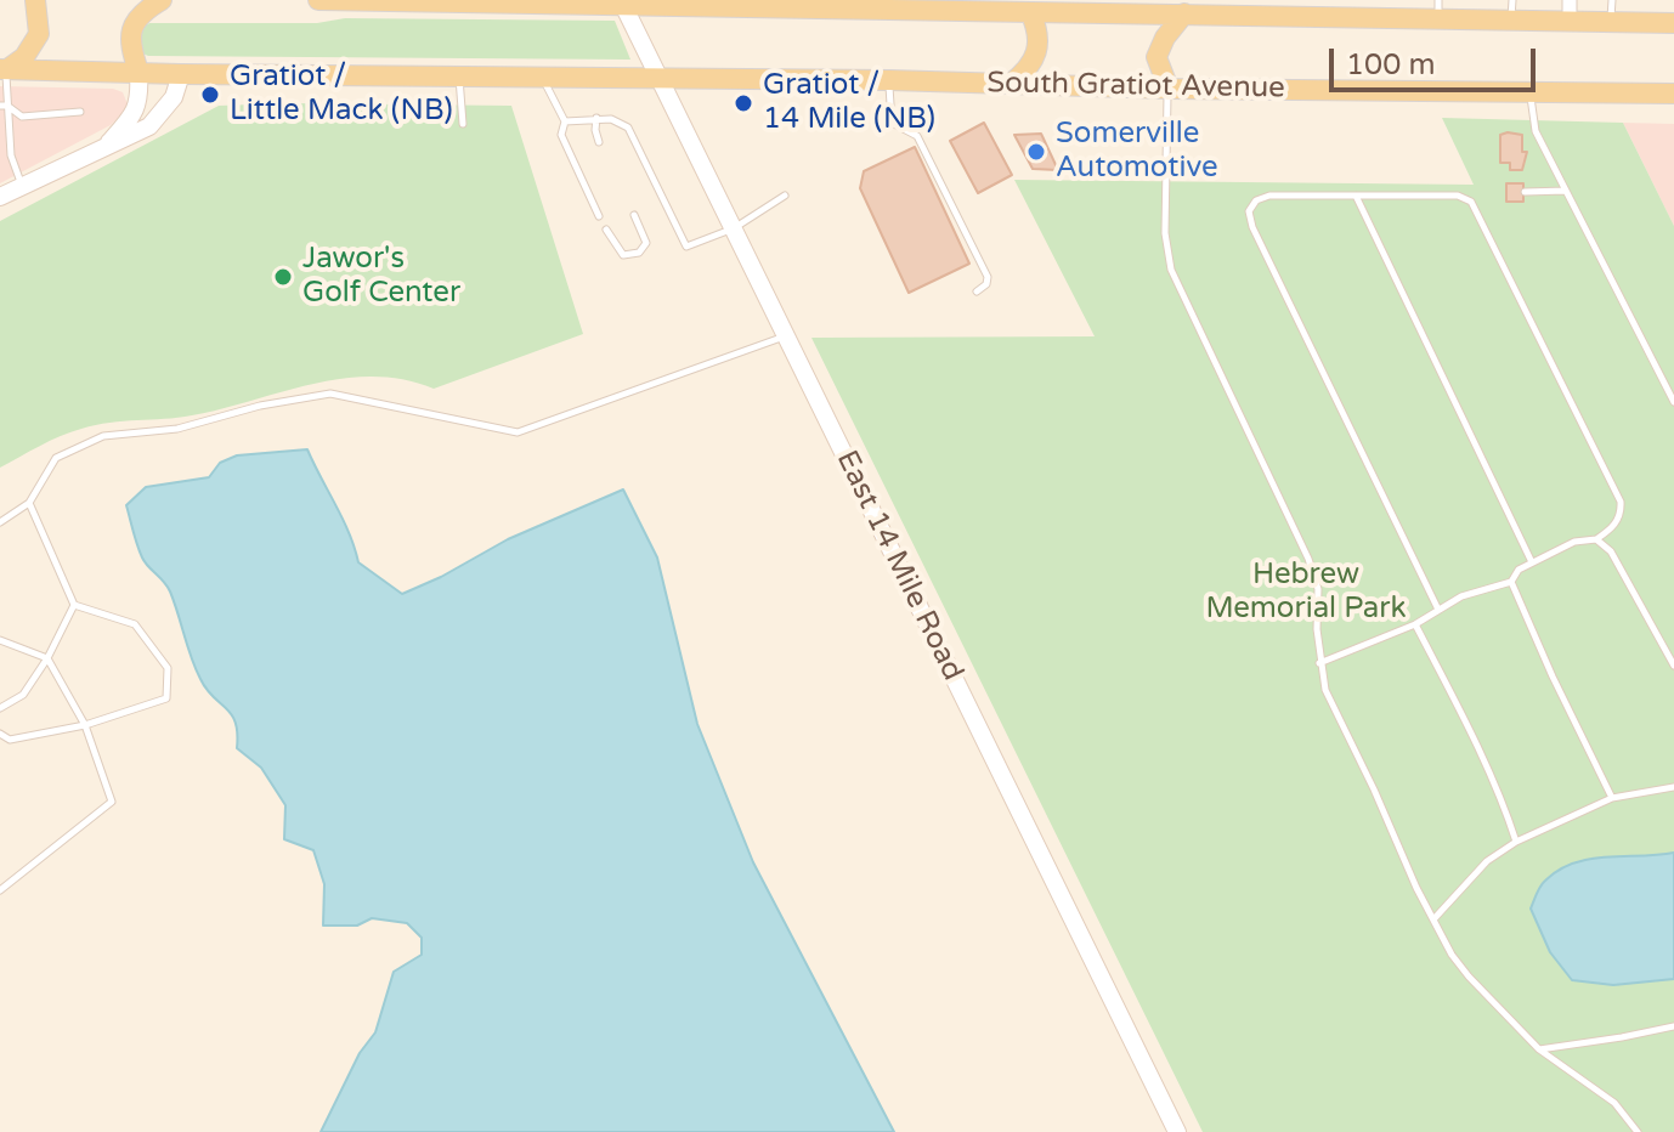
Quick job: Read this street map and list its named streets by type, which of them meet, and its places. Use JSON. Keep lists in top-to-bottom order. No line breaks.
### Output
{"streets":{"main road":["South Gratiot Avenue","East 14 Mile Road"]},"crossings":[["South Gratiot Avenue","East 14 Mile Road"]],"parks":["Hebrew Memorial Park"],"places":["Gratiot / Little Mack (NB)","Gratiot / 14 Mile (NB)","Somerville Automotive","Jawor's Golf Center"],"scale_bar":"100 m"}
